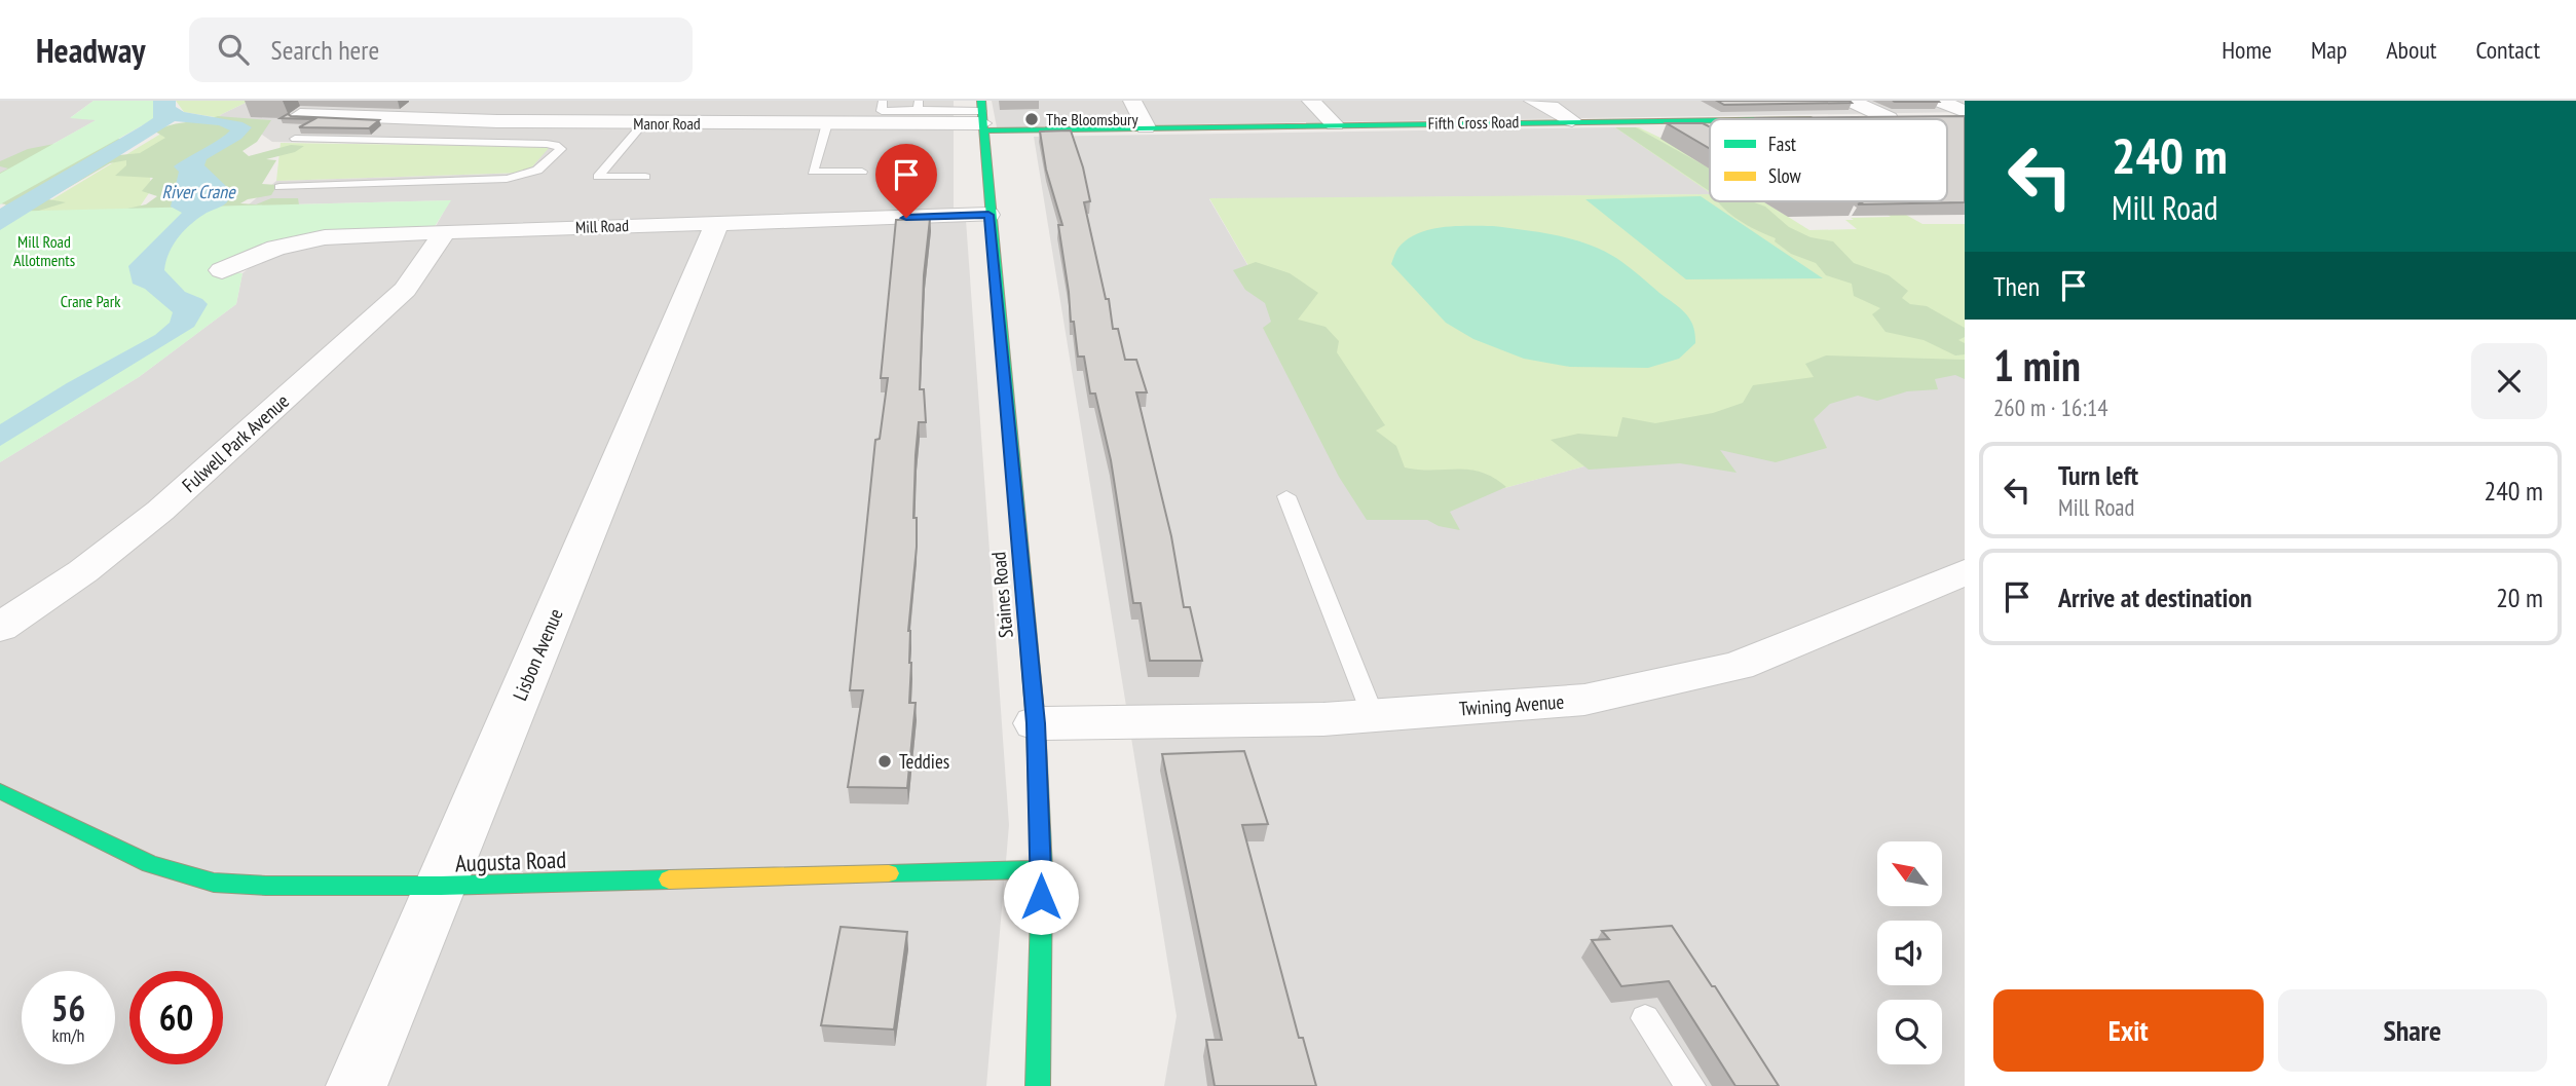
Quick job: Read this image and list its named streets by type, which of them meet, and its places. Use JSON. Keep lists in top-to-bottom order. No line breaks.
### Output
{"streets":{"street":["Fifth Cross Road","Manor Road","Mill Road","Fulwell Park Avenue","Staines Road","Lisbon Avenue","Twining Avenue","Augusta Road"]},"crossings":[["Fifth Cross Road","Manor Road"],["Fifth Cross Road","Staines Road"],["Manor Road","Staines Road"],["Mill Road","Fulwell Park Avenue"],["Mill Road","Staines Road"],["Mill Road","Lisbon Avenue"],["Staines Road","Twining Avenue"],["Staines Road","Augusta Road"],["Lisbon Avenue","Augusta Road"]],"water":["River Crane"],"parks":["Mill Road Allotments","Crane Park"],"places":["The Bloomsbury","Teddies"],"legend":["Fast","Slow"],"north":"top left","page":{"header":"Headway","search":"Search here","nav":["Home","Map","About","Contact"],"turn":["240 m","Mill Road"],"then":"Then","heading":["1 min","260 m · 16:14"],"list":[{"name":"Turn left","note":"Mill Road","value":"240 m"},{"name":"Arrive at destination","value":"20 m"}],"speed":"56 km/h","limit":"60","buttons":["Exit","Share"]}}
